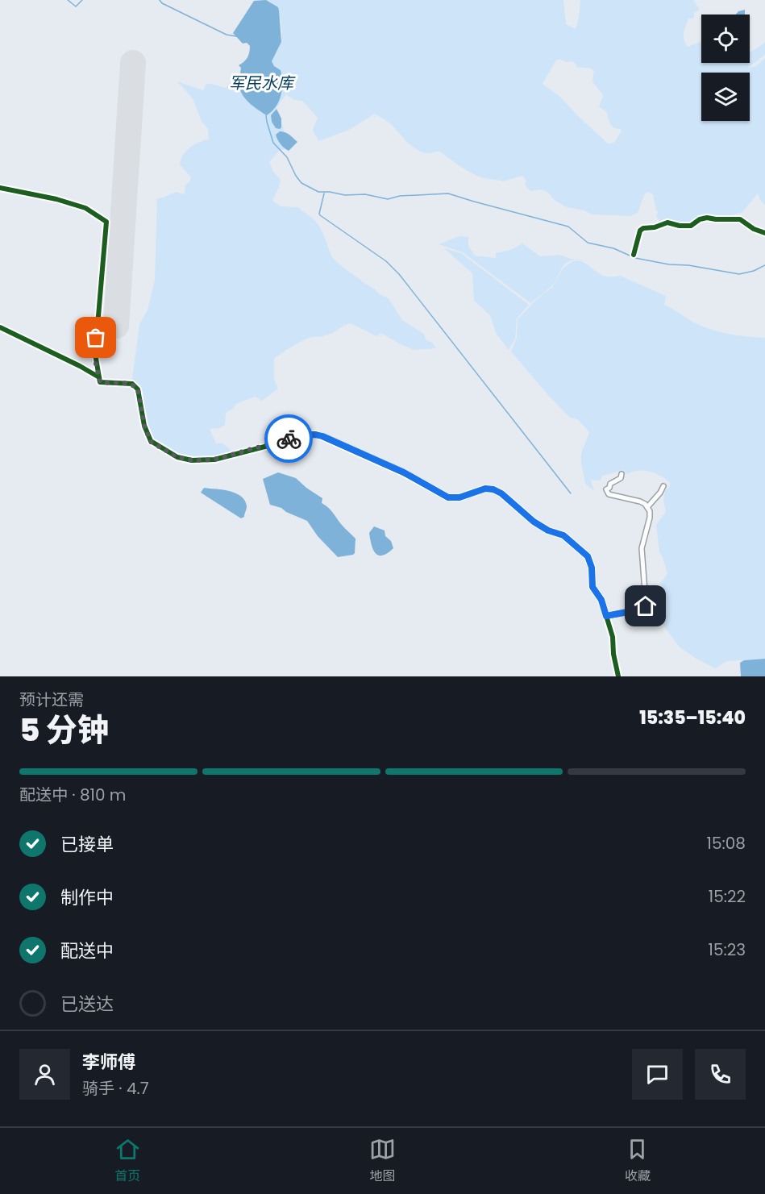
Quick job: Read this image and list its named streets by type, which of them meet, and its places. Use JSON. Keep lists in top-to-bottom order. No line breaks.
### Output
{"water":["军民水库"],"page":{"heading":["5 分钟","预计还需","15:35–15:40"],"panel":["李师傅","骑手 · 4.7"],"bar":"配送中 · 810 m","list":[["已接单","15:08"],["制作中","15:22"],["配送中","15:23"],"已送达"],"tabs":["首页","地图","收藏"]}}
